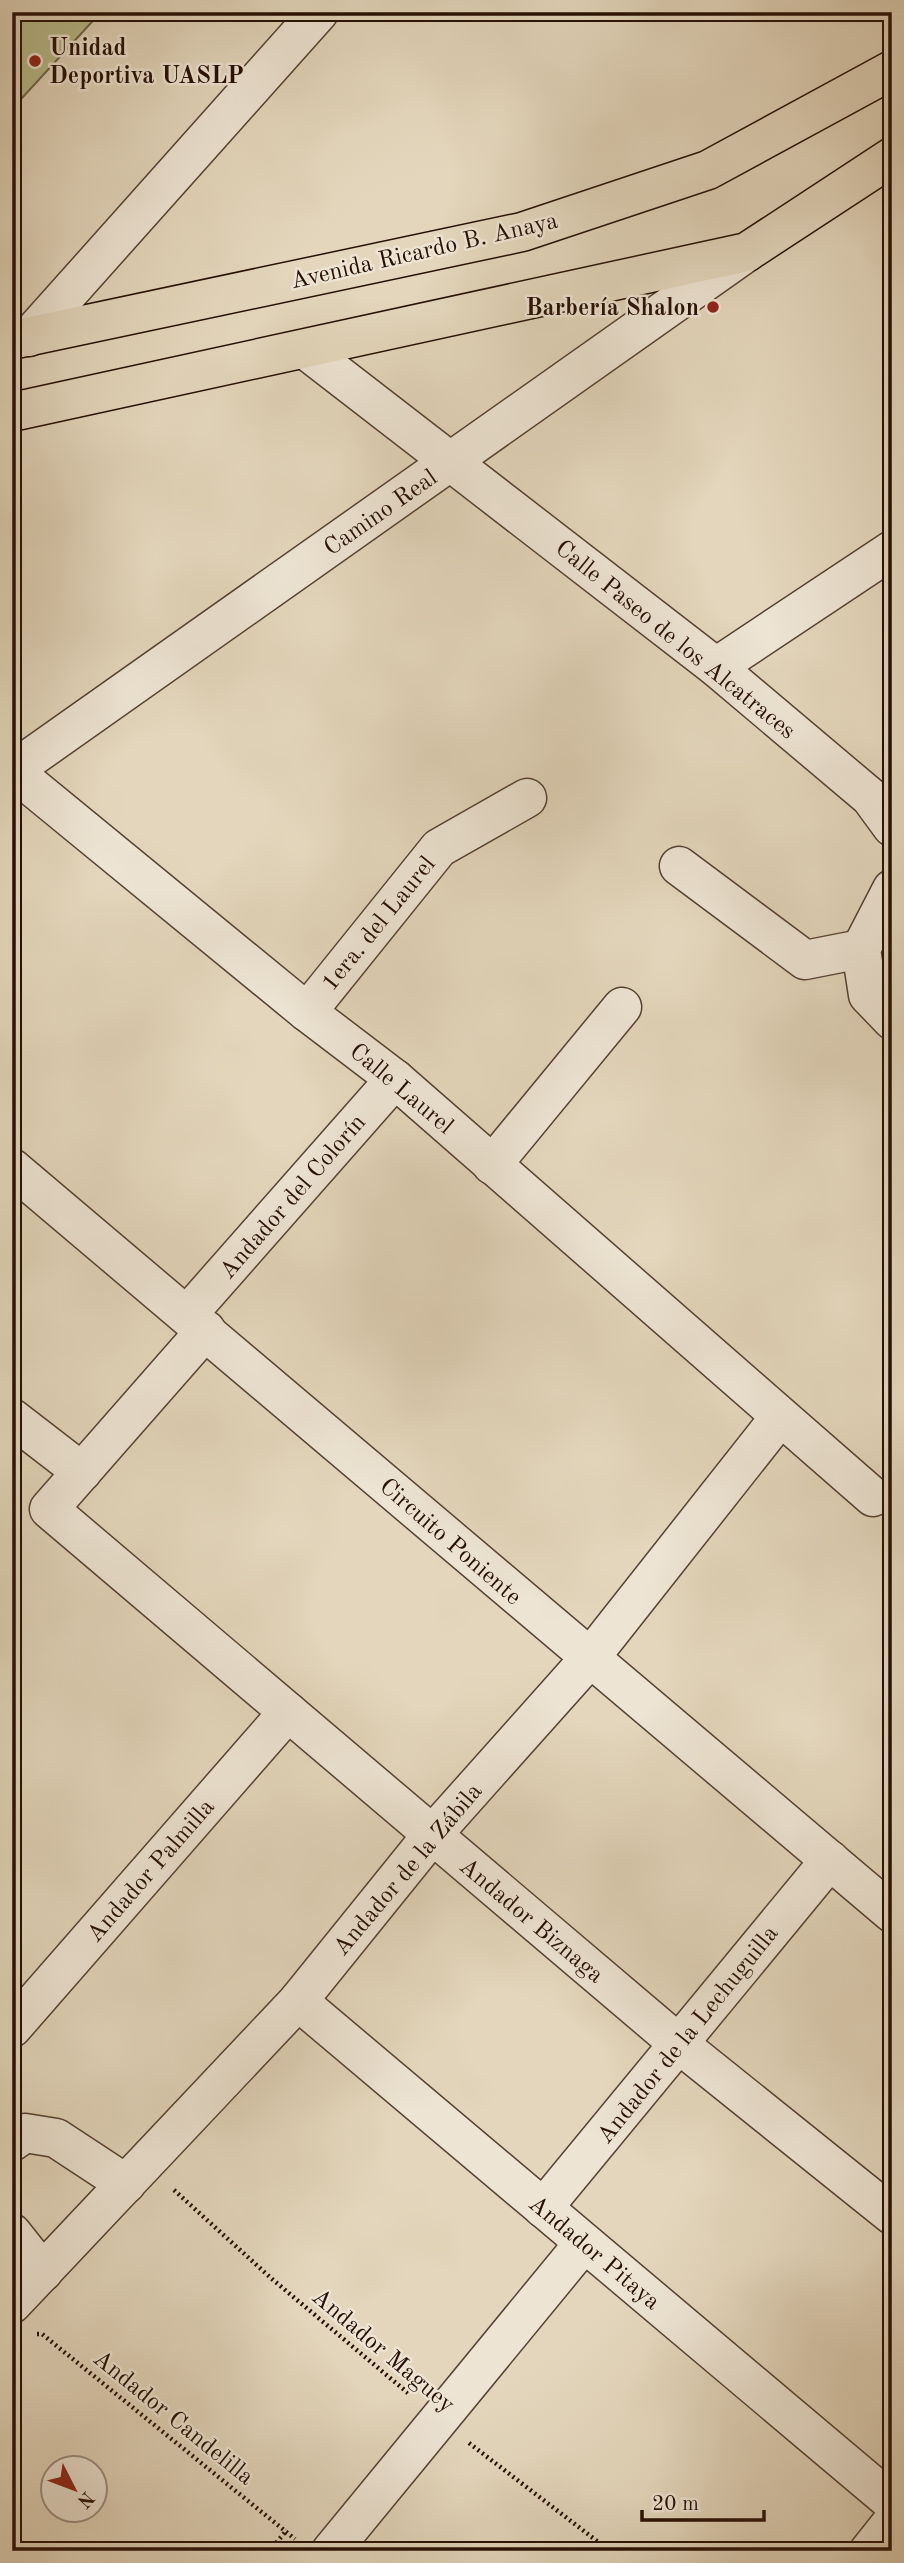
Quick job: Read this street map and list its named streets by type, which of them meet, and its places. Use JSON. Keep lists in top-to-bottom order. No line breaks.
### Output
{"streets":{"main road":["Avenida Ricardo B. Anaya"],"street":["Camino Real","Calle Paseo de los Alcatraces","1era. del Laurel","Calle Laurel","Andador del Colorín","Circuito Poniente","Andador de la Zábila","Andador Palmilla","Andador Biznaga","Andador de la Lechuguilla","Andador Pitaya"],"path":["Andador Maguey","Andador Candelilla"]},"crossings":[["Camino Real","Calle Paseo de los Alcatraces"],["Camino Real","Calle Laurel"],["1era. del Laurel","Calle Laurel"],["Calle Laurel","Andador del Colorín"],["Calle Laurel","Andador de la Zábila"],["Andador del Colorín","Circuito Poniente"],["Andador del Colorín","Andador Biznaga"],["Circuito Poniente","Andador de la Zábila"],["Circuito Poniente","Andador de la Lechuguilla"],["Andador de la Zábila","Andador Biznaga"],["Andador de la Zábila","Andador Pitaya"],["Andador de la Zábila","Andador Maguey"],["Andador Palmilla","Andador Biznaga"],["Andador Biznaga","Andador de la Lechuguilla"],["Andador de la Lechuguilla","Andador Pitaya"]],"places":["Unidad Deportiva UASLP","Barbería Shalon"],"scale_bar":"20 m","north":"bottom right"}
